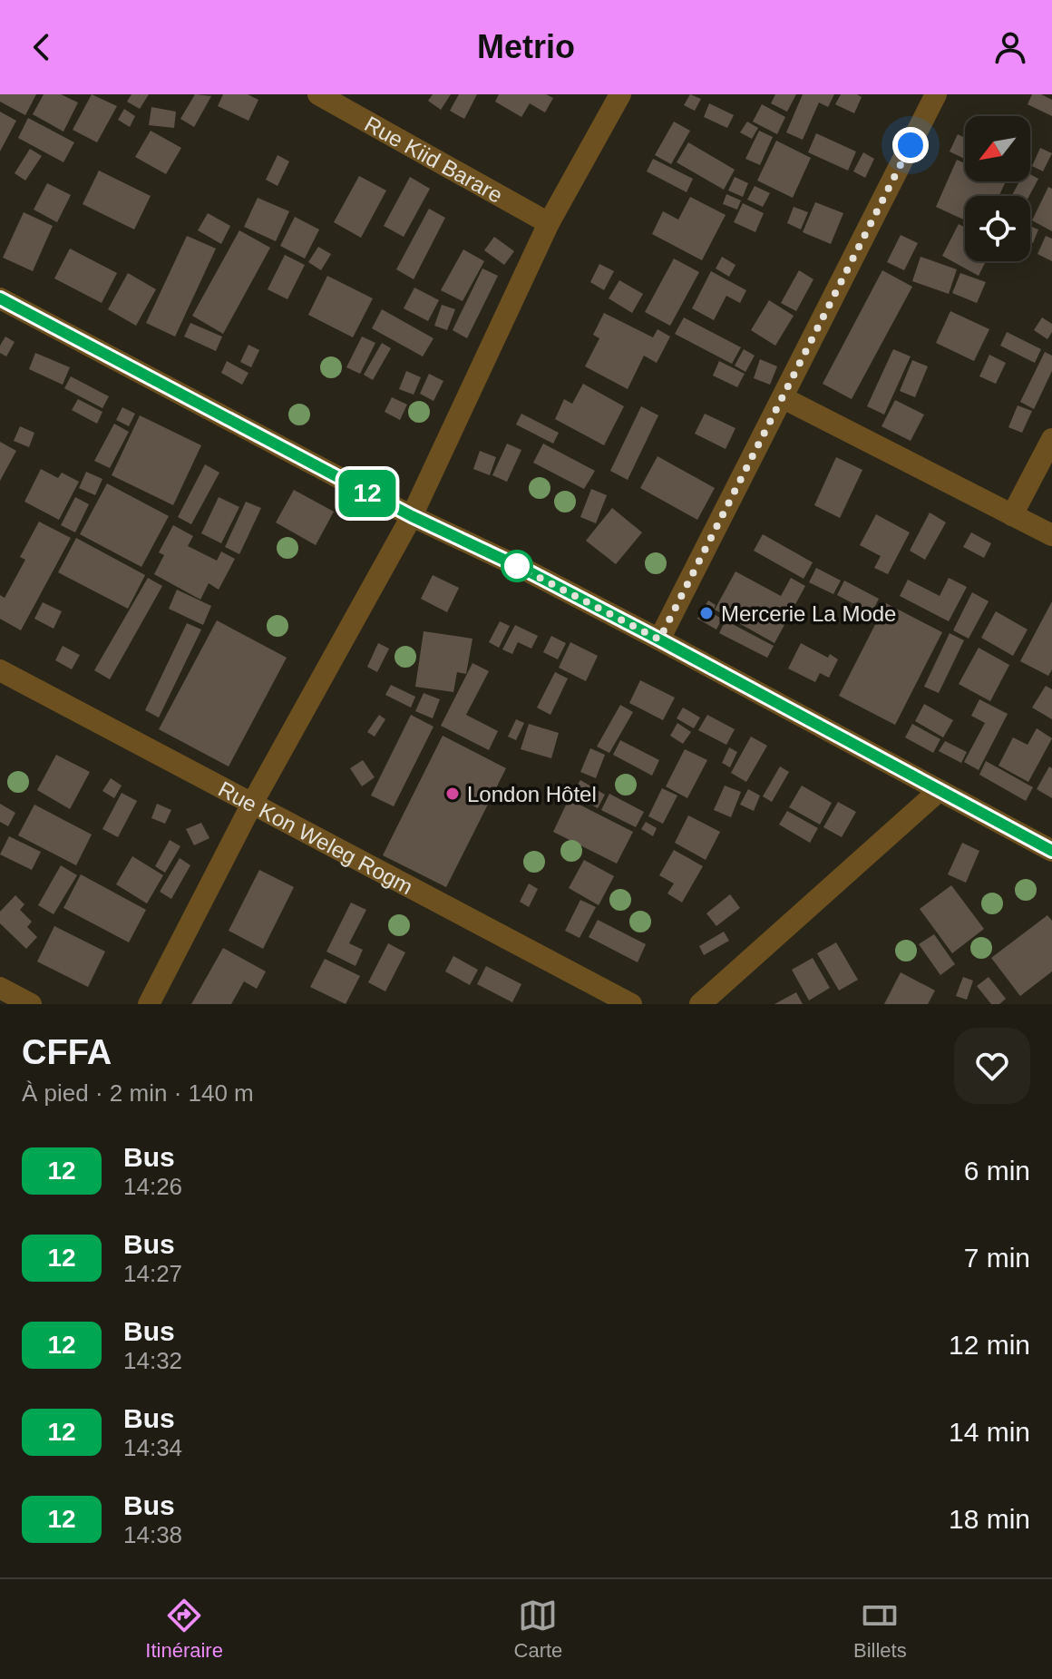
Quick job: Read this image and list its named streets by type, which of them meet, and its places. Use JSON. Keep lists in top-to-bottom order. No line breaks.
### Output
{"streets":{"street":["Rue Kiid Barare","Rue Kon Weleg Rogm"]},"places":["Mercerie La Mode","London Hôtel"],"lines":["bus line 12"],"north":"bottom left","page":{"header":"Metrio","on_map":"12","heading":["CFFA","À pied · 2 min · 140 m"],"list":[{"mark":"12","name":"Bus","note":"14:26","value":"6 min"},{"mark":"12","name":"Bus","note":"14:27","value":"7 min"},{"mark":"12","name":"Bus","note":"14:32","value":"12 min"},{"mark":"12","name":"Bus","note":"14:34","value":"14 min"},{"mark":"12","name":"Bus","note":"14:38","value":"18 min"}],"tabs":["Itinéraire","Carte","Billets"]}}
